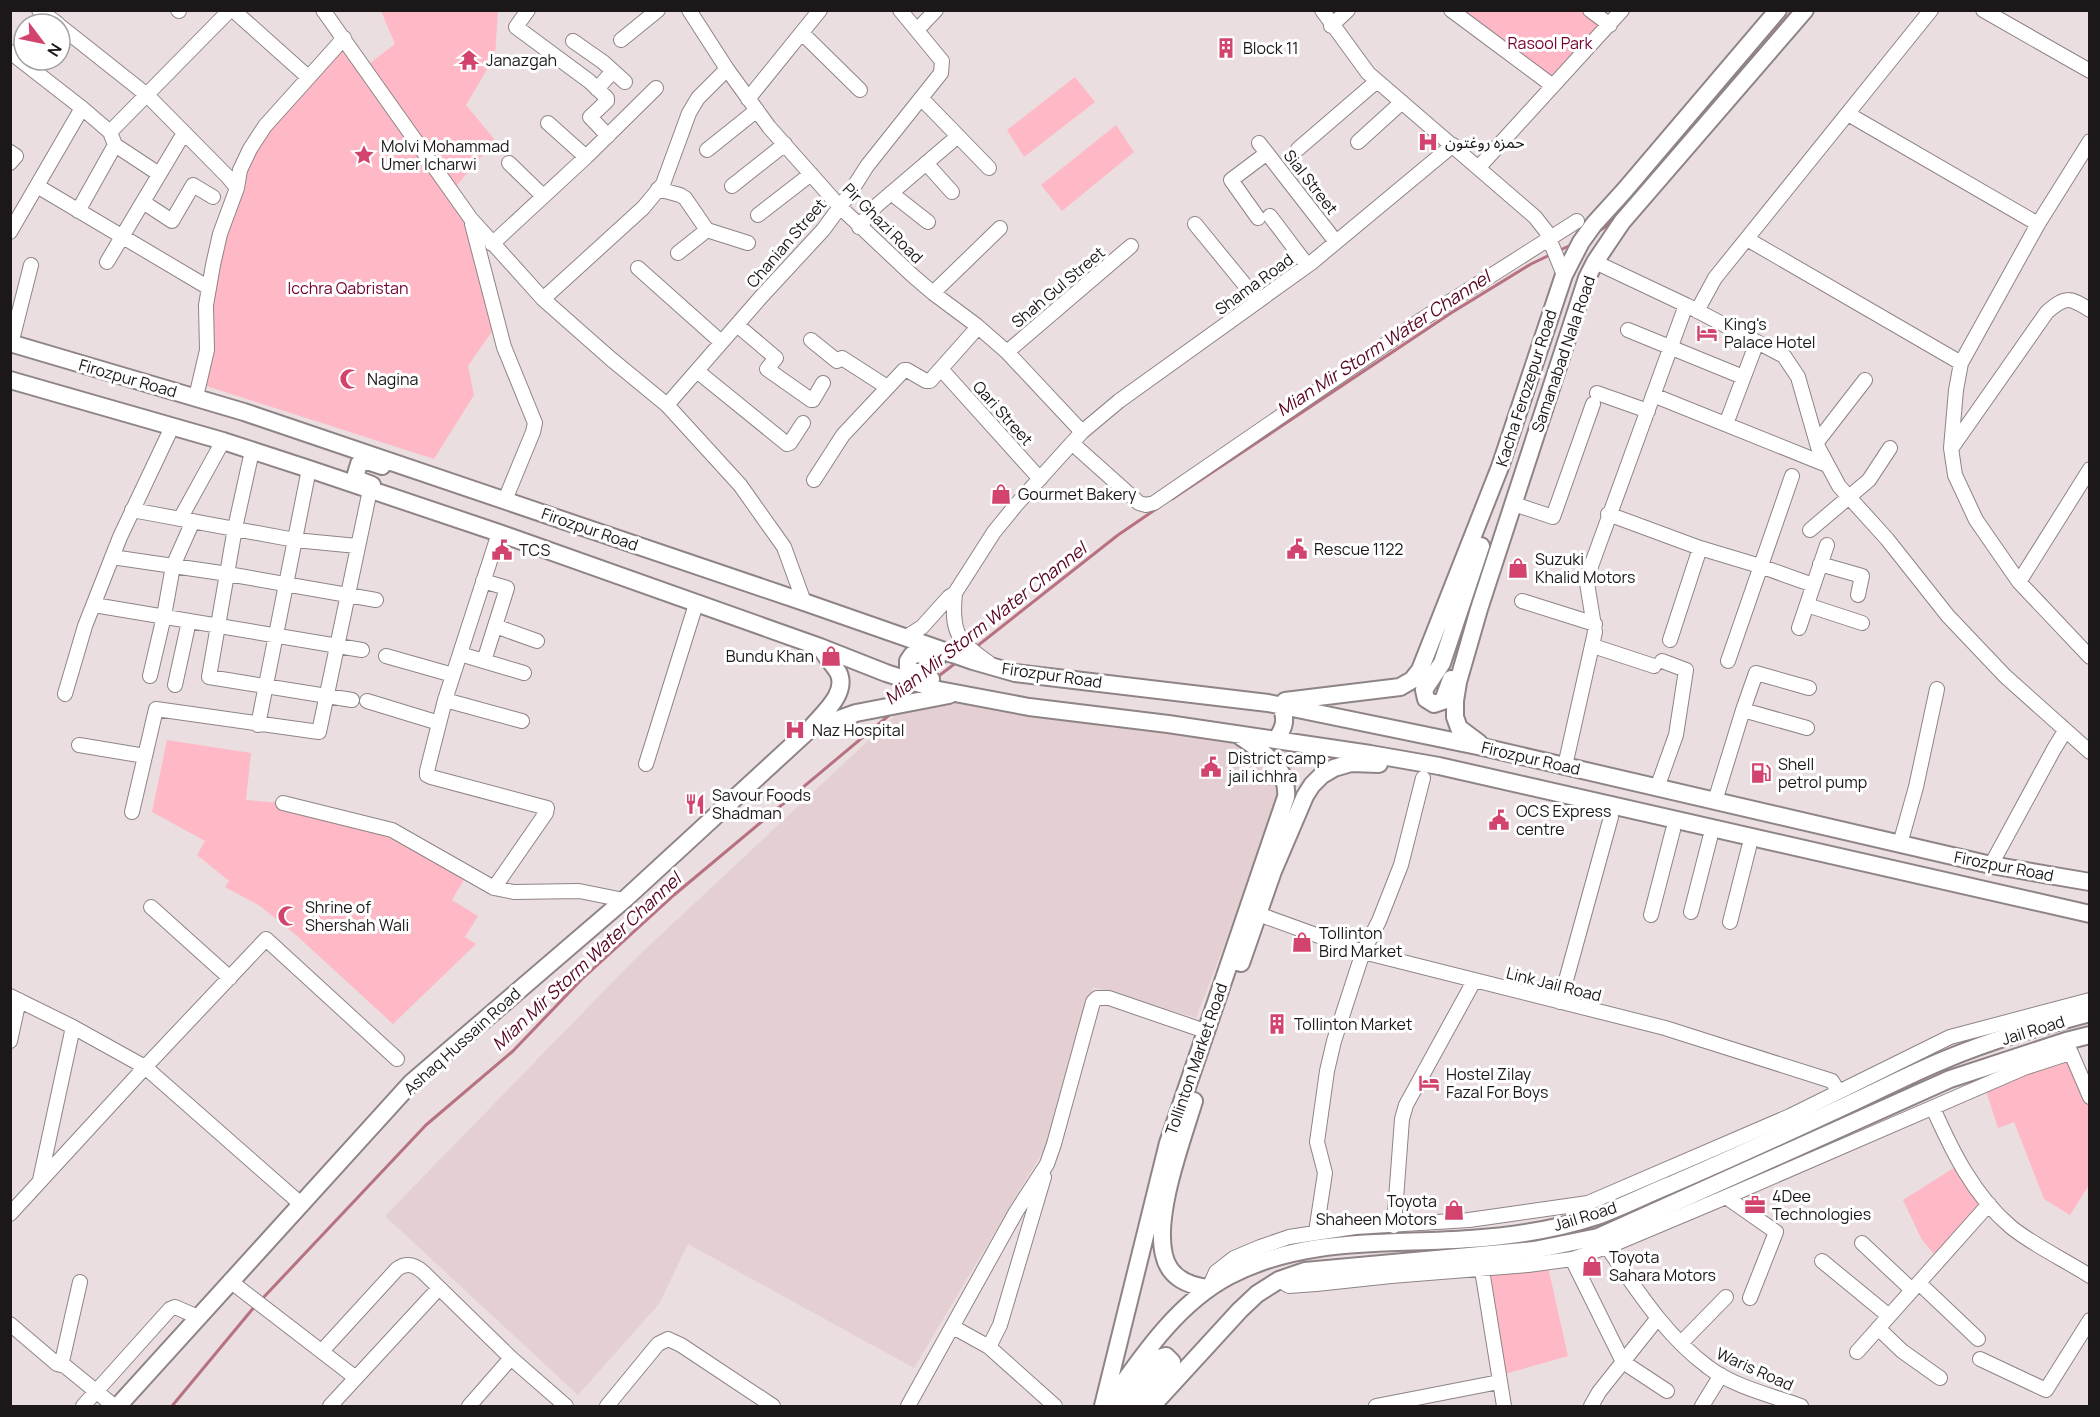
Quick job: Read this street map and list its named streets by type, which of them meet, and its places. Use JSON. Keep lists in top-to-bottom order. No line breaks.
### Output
{"streets":{"main road":["Samanabad Nala Road","Firozpur Road","Kacha Ferozepur Road","Jail Road","Ashaq Hussain Road","Tollinton Market Road"],"street":["Sial Street","Pir Ghazi Road","Chanian Street","Shama Road","Shah Gul Street","Qari Street","Link Jail Road","Waris Road"]},"crossings":[["Sial Street","Shama Road"],["Pir Ghazi Road","Chanian Street"],["Pir Ghazi Road","Shama Road"],["Pir Ghazi Road","Shah Gul Street"],["Shama Road","Firozpur Road"],["Shama Road","Qari Street"],["Samanabad Nala Road","Firozpur Road"],["Firozpur Road","Kacha Ferozepur Road"],["Firozpur Road","Ashaq Hussain Road"],["Firozpur Road","Tollinton Market Road"],["Link Jail Road","Tollinton Market Road"],["Jail Road","Tollinton Market Road"]],"water":["Mian Mir Storm Water Channel"],"parks":["Rasool Park","Icchra Qabristan"],"places":{"building":["Block 11","Tollinton Market"],"temple":["Janazgah"],"hospital":["حمزه روغتون","Naz Hospital"],"place":["Molvi Mohammad Umer Icharwi"],"hotel":["King's Palace Hotel","Hostel Zilay Fazal For Boys"],"mosque":["Nagina","Shrine of Shershah Wali"],"shop":["Gourmet Bakery","Suzuki Khalid Motors","Bundu Khan","Tollinton Bird Market","Toyota Shaheen Motors","Toyota Sahara Motors"],"public building":["Rescue 1122","TCS","District camp jail ichhra","OCS Express centre"],"fuel station":["Shell petrol pump"],"restaurant":["Savour Foods Shadman"],"office":["4Dee Technologies"]},"north":"bottom right"}
